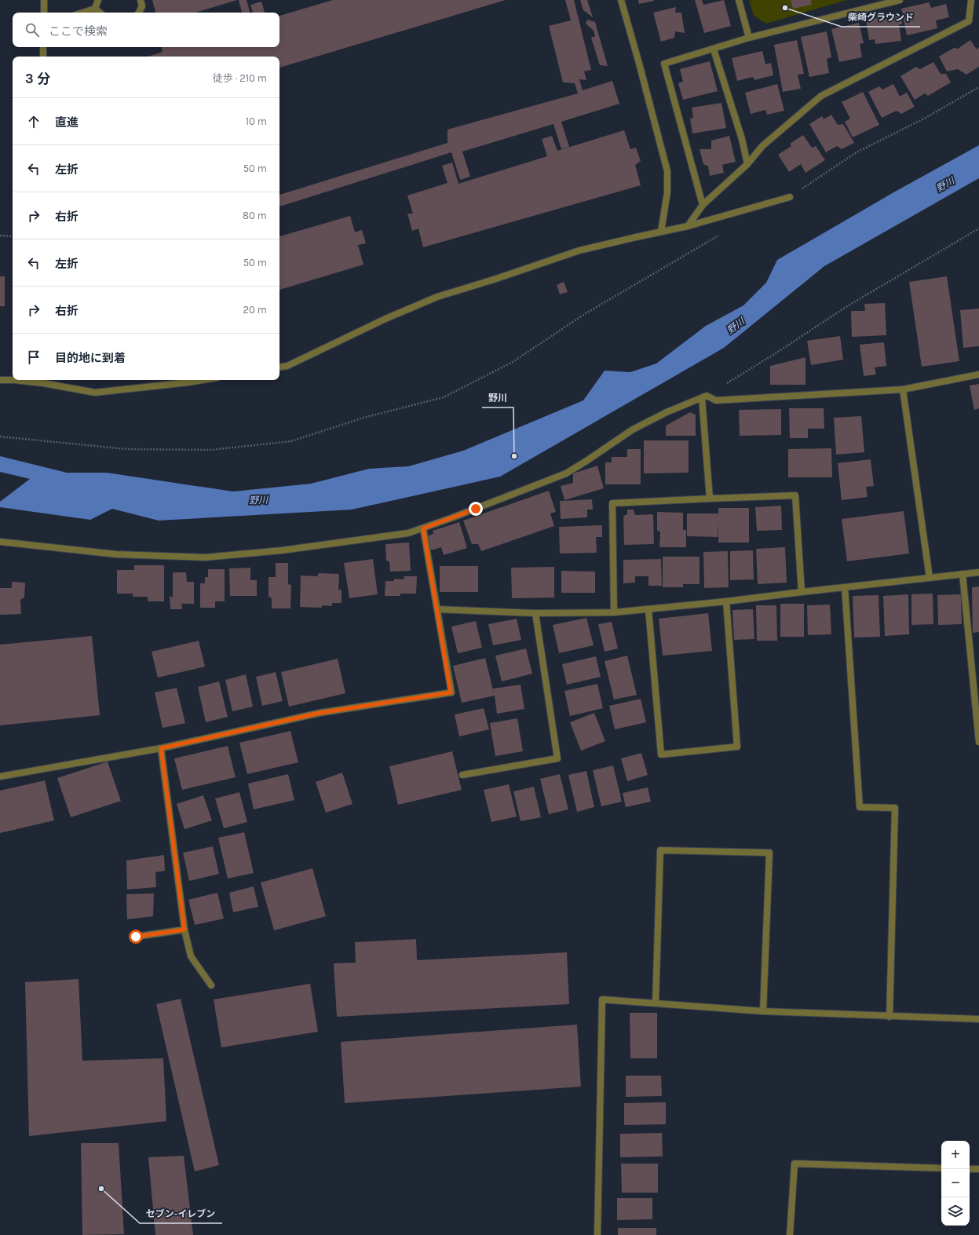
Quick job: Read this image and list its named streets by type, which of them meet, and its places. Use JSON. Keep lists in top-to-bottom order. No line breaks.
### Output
{"water":["野川"],"places":["柴崎グラウンド","野川","セブン-イレブン"],"page":{"search":"ここで検索","heading":["3 分","徒歩 · 210 m"],"list":[["直進","10 m"],["左折","50 m"],["右折","80 m"],["左折","50 m"],["右折","20 m"],"目的地に到着"],"map_buttons":["+","−"]}}
